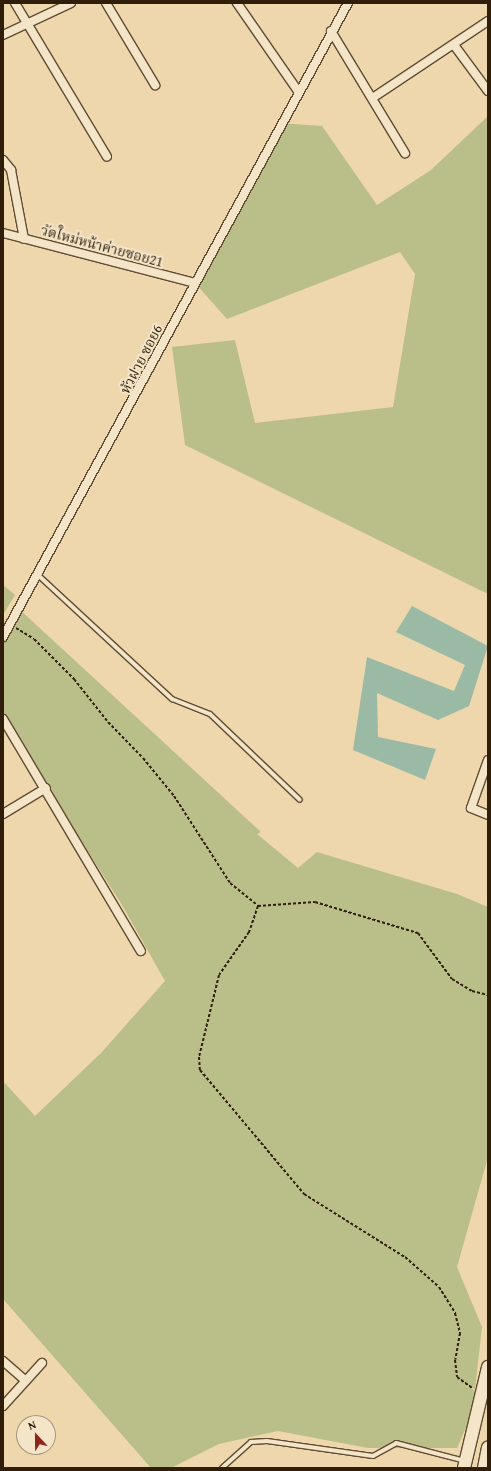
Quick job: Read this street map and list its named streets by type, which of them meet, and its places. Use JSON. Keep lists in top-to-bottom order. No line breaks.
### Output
{"streets":{"street":["วัดใหม่หน้าค่ายซอย21","หัวฝาย ซอย6"]},"crossings":[["วัดใหม่หน้าค่ายซอย21","หัวฝาย ซอย6"]],"north":"top"}
